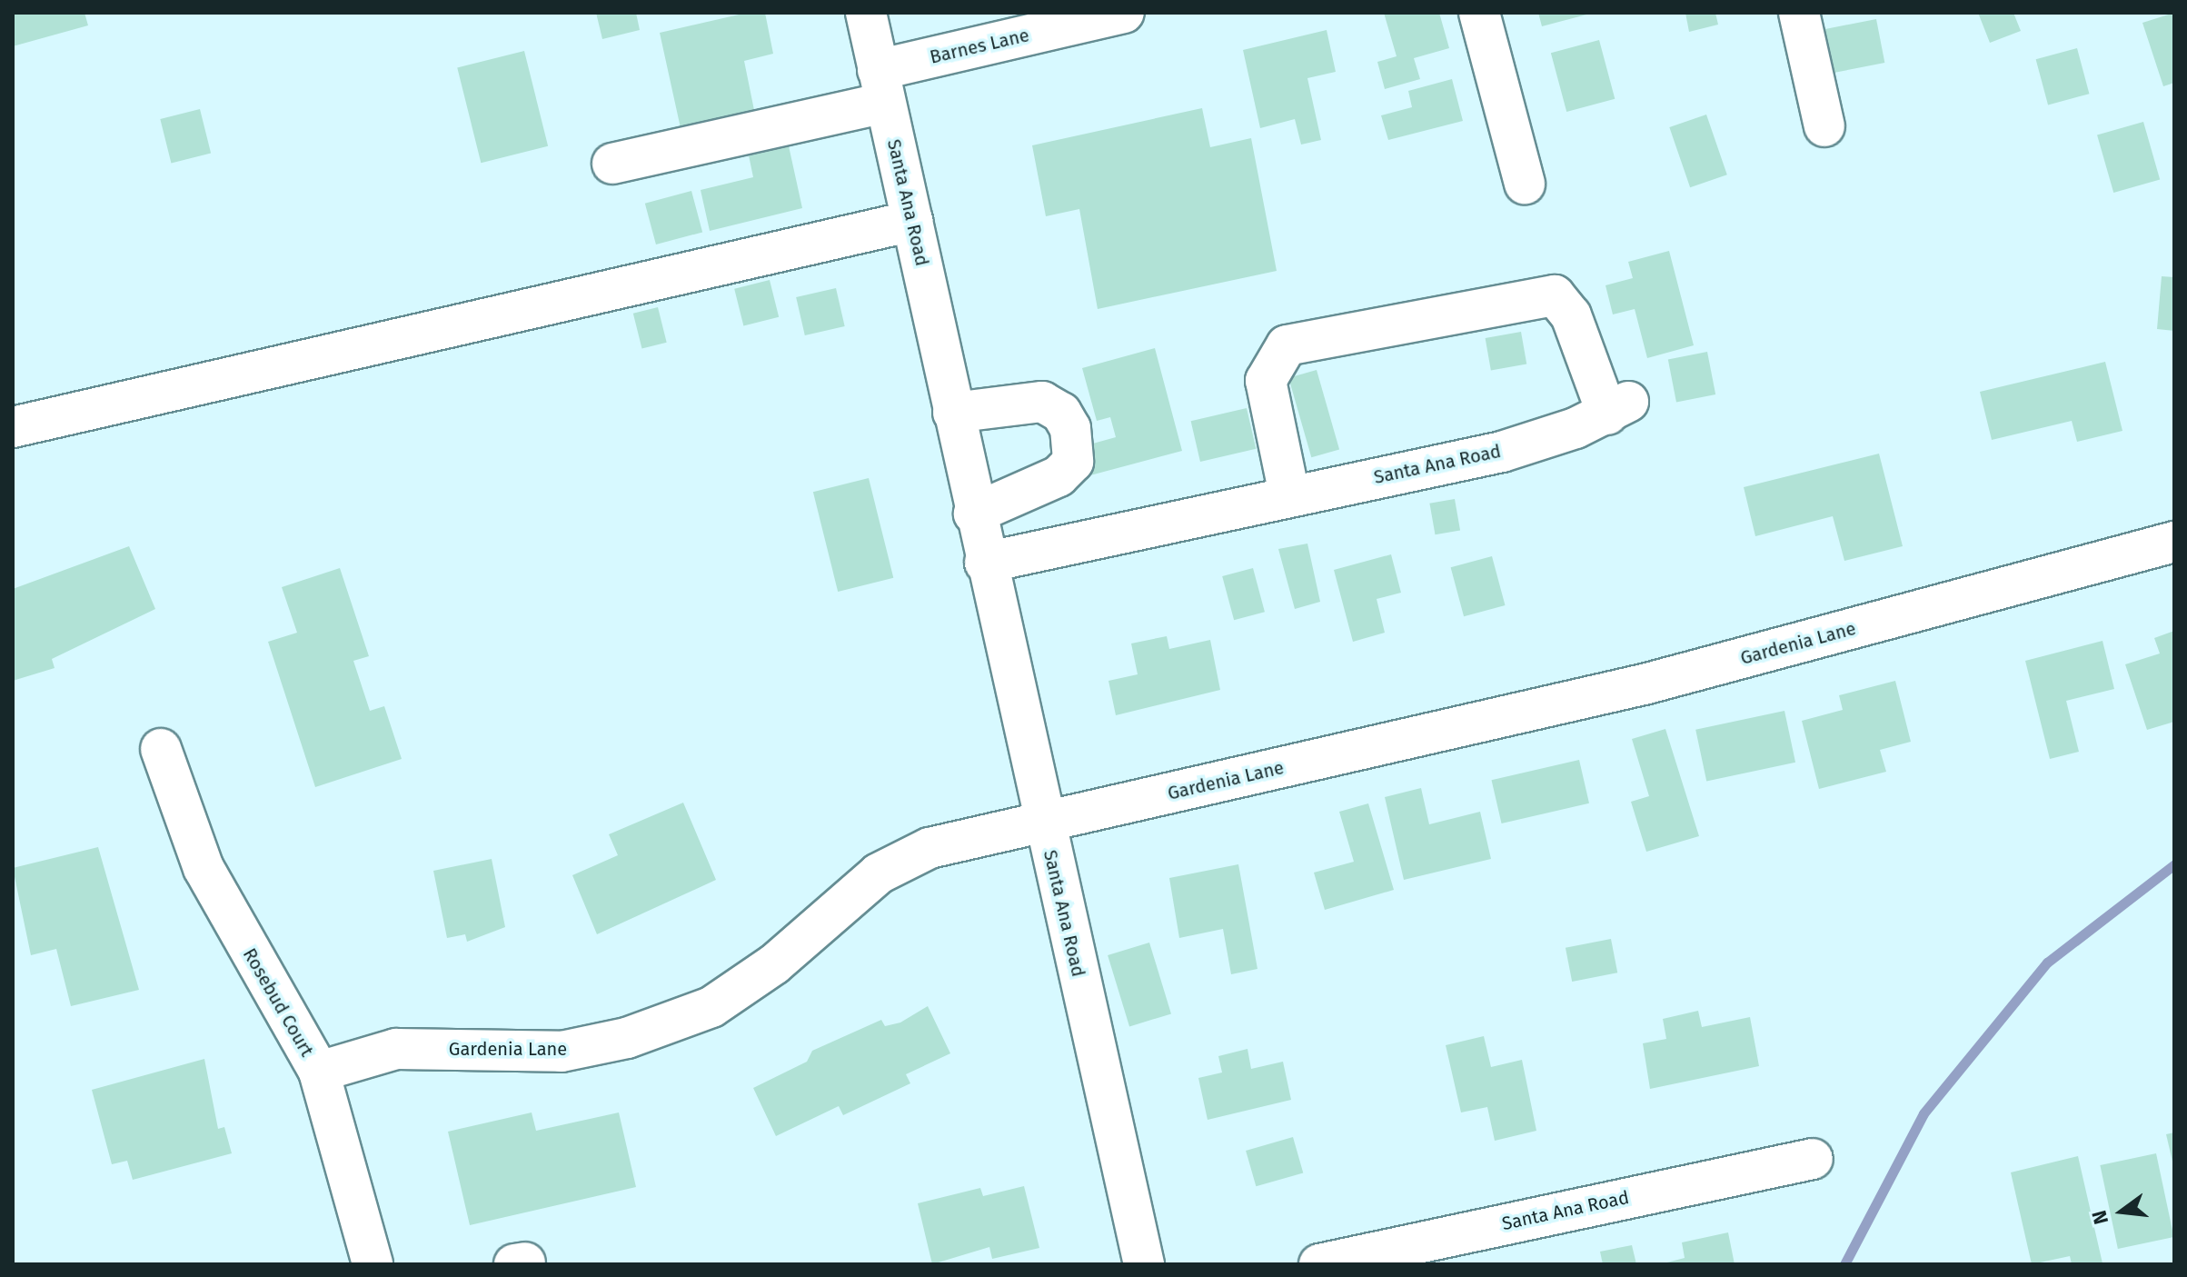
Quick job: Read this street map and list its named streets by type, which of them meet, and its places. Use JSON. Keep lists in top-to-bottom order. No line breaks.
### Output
{"streets":{"street":["Barnes Lane","Santa Ana Road","Gardenia Lane","Rosebud Court"]},"crossings":[["Barnes Lane","Santa Ana Road"],["Santa Ana Road","Gardenia Lane"],["Gardenia Lane","Rosebud Court"]],"north":"left"}
